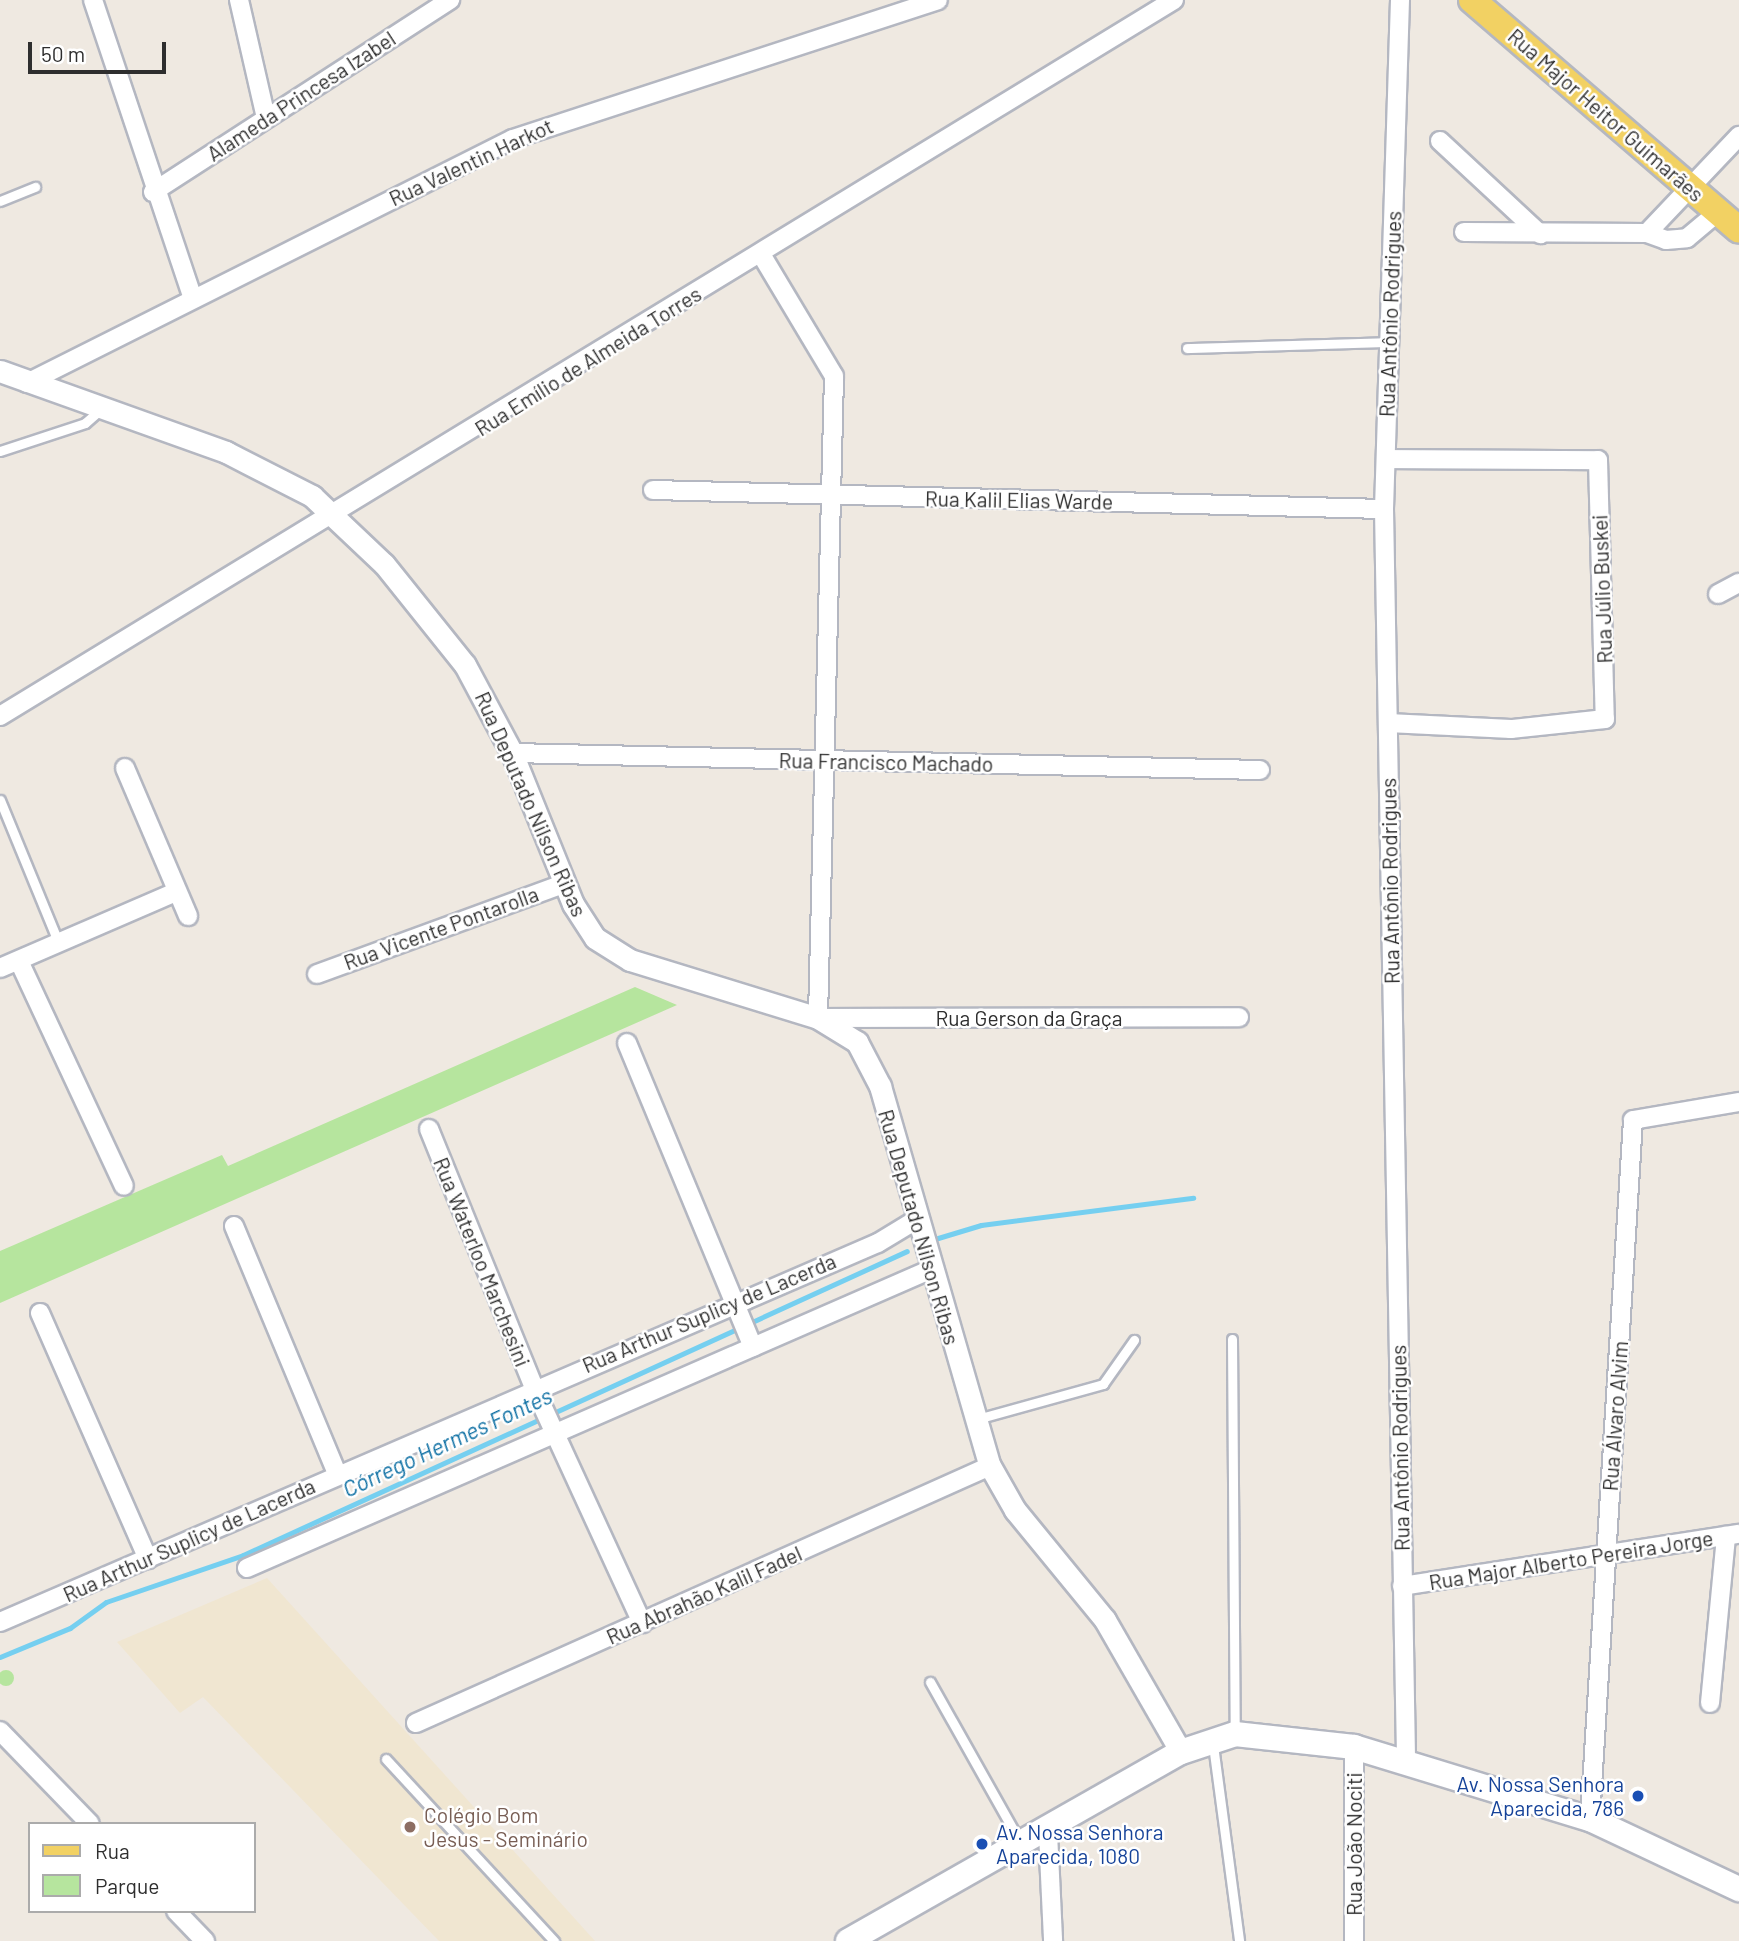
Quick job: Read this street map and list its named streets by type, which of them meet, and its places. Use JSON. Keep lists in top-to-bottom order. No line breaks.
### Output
{"streets":{"main road":["Rua Major Heitor Guimarães"],"street":["Alameda Princesa Izabel","Rua Valentin Harkot","Rua Antônio Rodrigues","Rua Emílio de Almeida Torres","Rua Kalil Elias Warde","Rua Júlio Buskei","Rua Francisco Machado","Rua Deputado Nilson Ribas","Rua Vicente Pontarolla","Rua Gerson da Graça","Rua Waterloo Marchesini","Rua Arthur Suplicy de Lacerda","Rua Álvaro Alvim","Rua Major Alberto Pereira Jorge","Rua Abrahão Kalil Fadel","Rua João Nociti"]},"crossings":[["Rua Valentin Harkot","Rua Deputado Nilson Ribas"],["Rua Antônio Rodrigues","Rua Kalil Elias Warde"],["Rua Antônio Rodrigues","Rua Júlio Buskei"],["Rua Antônio Rodrigues","Rua Major Alberto Pereira Jorge"],["Rua Emílio de Almeida Torres","Rua Deputado Nilson Ribas"],["Rua Francisco Machado","Rua Deputado Nilson Ribas"],["Rua Deputado Nilson Ribas","Rua Vicente Pontarolla"],["Rua Deputado Nilson Ribas","Rua Gerson da Graça"],["Rua Deputado Nilson Ribas","Rua Arthur Suplicy de Lacerda"],["Rua Deputado Nilson Ribas","Rua Abrahão Kalil Fadel"],["Rua Waterloo Marchesini","Rua Arthur Suplicy de Lacerda"],["Rua Waterloo Marchesini","Rua Abrahão Kalil Fadel"],["Rua Álvaro Alvim","Rua Major Alberto Pereira Jorge"]],"water":["Córrego Hermes Fontes"],"places":["Av. Nossa Senhora Aparecida, 786","Colégio Bom Jesus - Seminário","Av. Nossa Senhora Aparecida, 1080"],"legend":["Rua","Parque"],"scale_bar":"50 m"}
